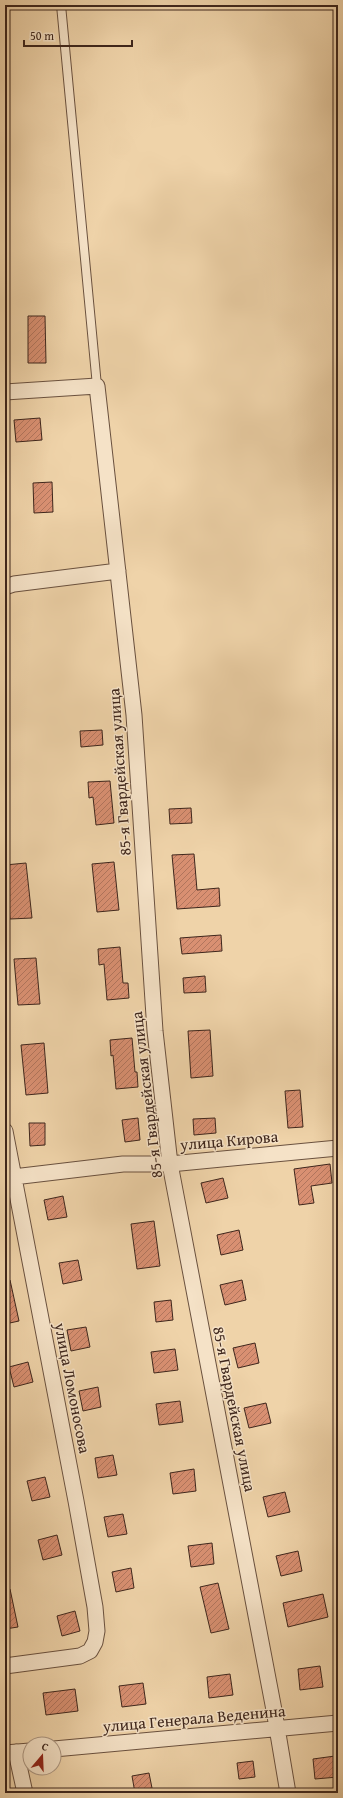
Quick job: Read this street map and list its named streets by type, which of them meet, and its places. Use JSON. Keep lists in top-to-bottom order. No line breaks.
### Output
{"streets":{"street":["85-я Гвардейская улица","улица Кирова","улица Ломоносова","улица Генерала Веденина"]},"crossings":[["85-я Гвардейская улица","улица Кирова"],["85-я Гвардейская улица","улица Генерала Веденина"],["улица Кирова","улица Ломоносова"]],"scale_bar":"50 m","north":"top"}
